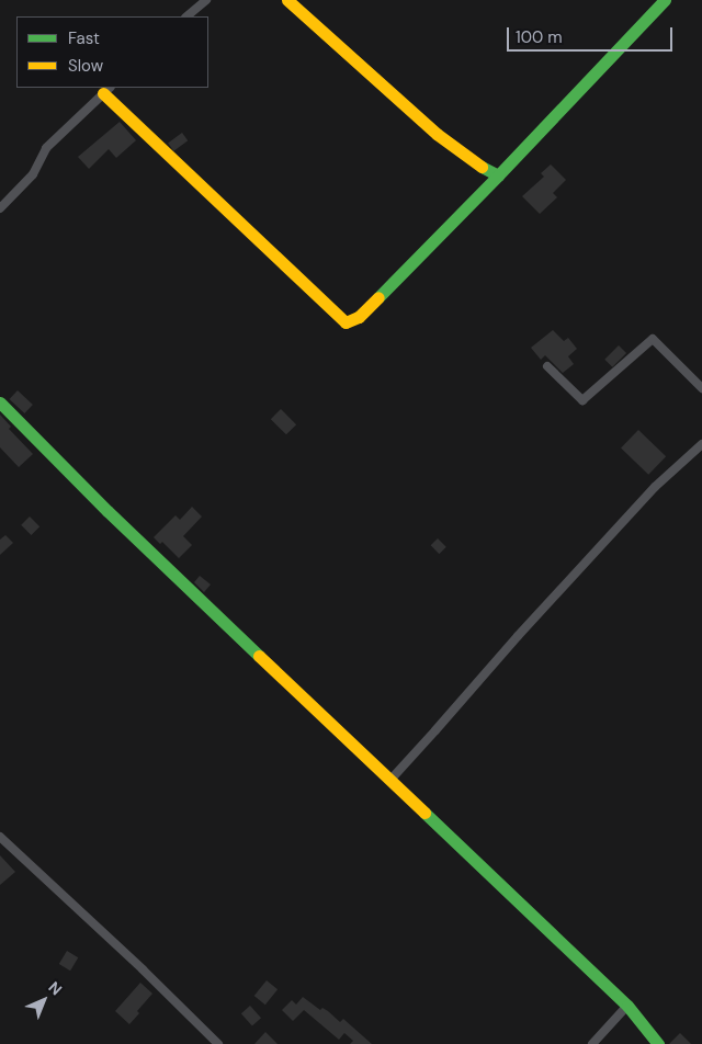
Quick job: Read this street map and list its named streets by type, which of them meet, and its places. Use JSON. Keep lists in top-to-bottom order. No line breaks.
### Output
{"legend":["Fast","Slow"],"scale_bar":"100 m","north":"top right"}
